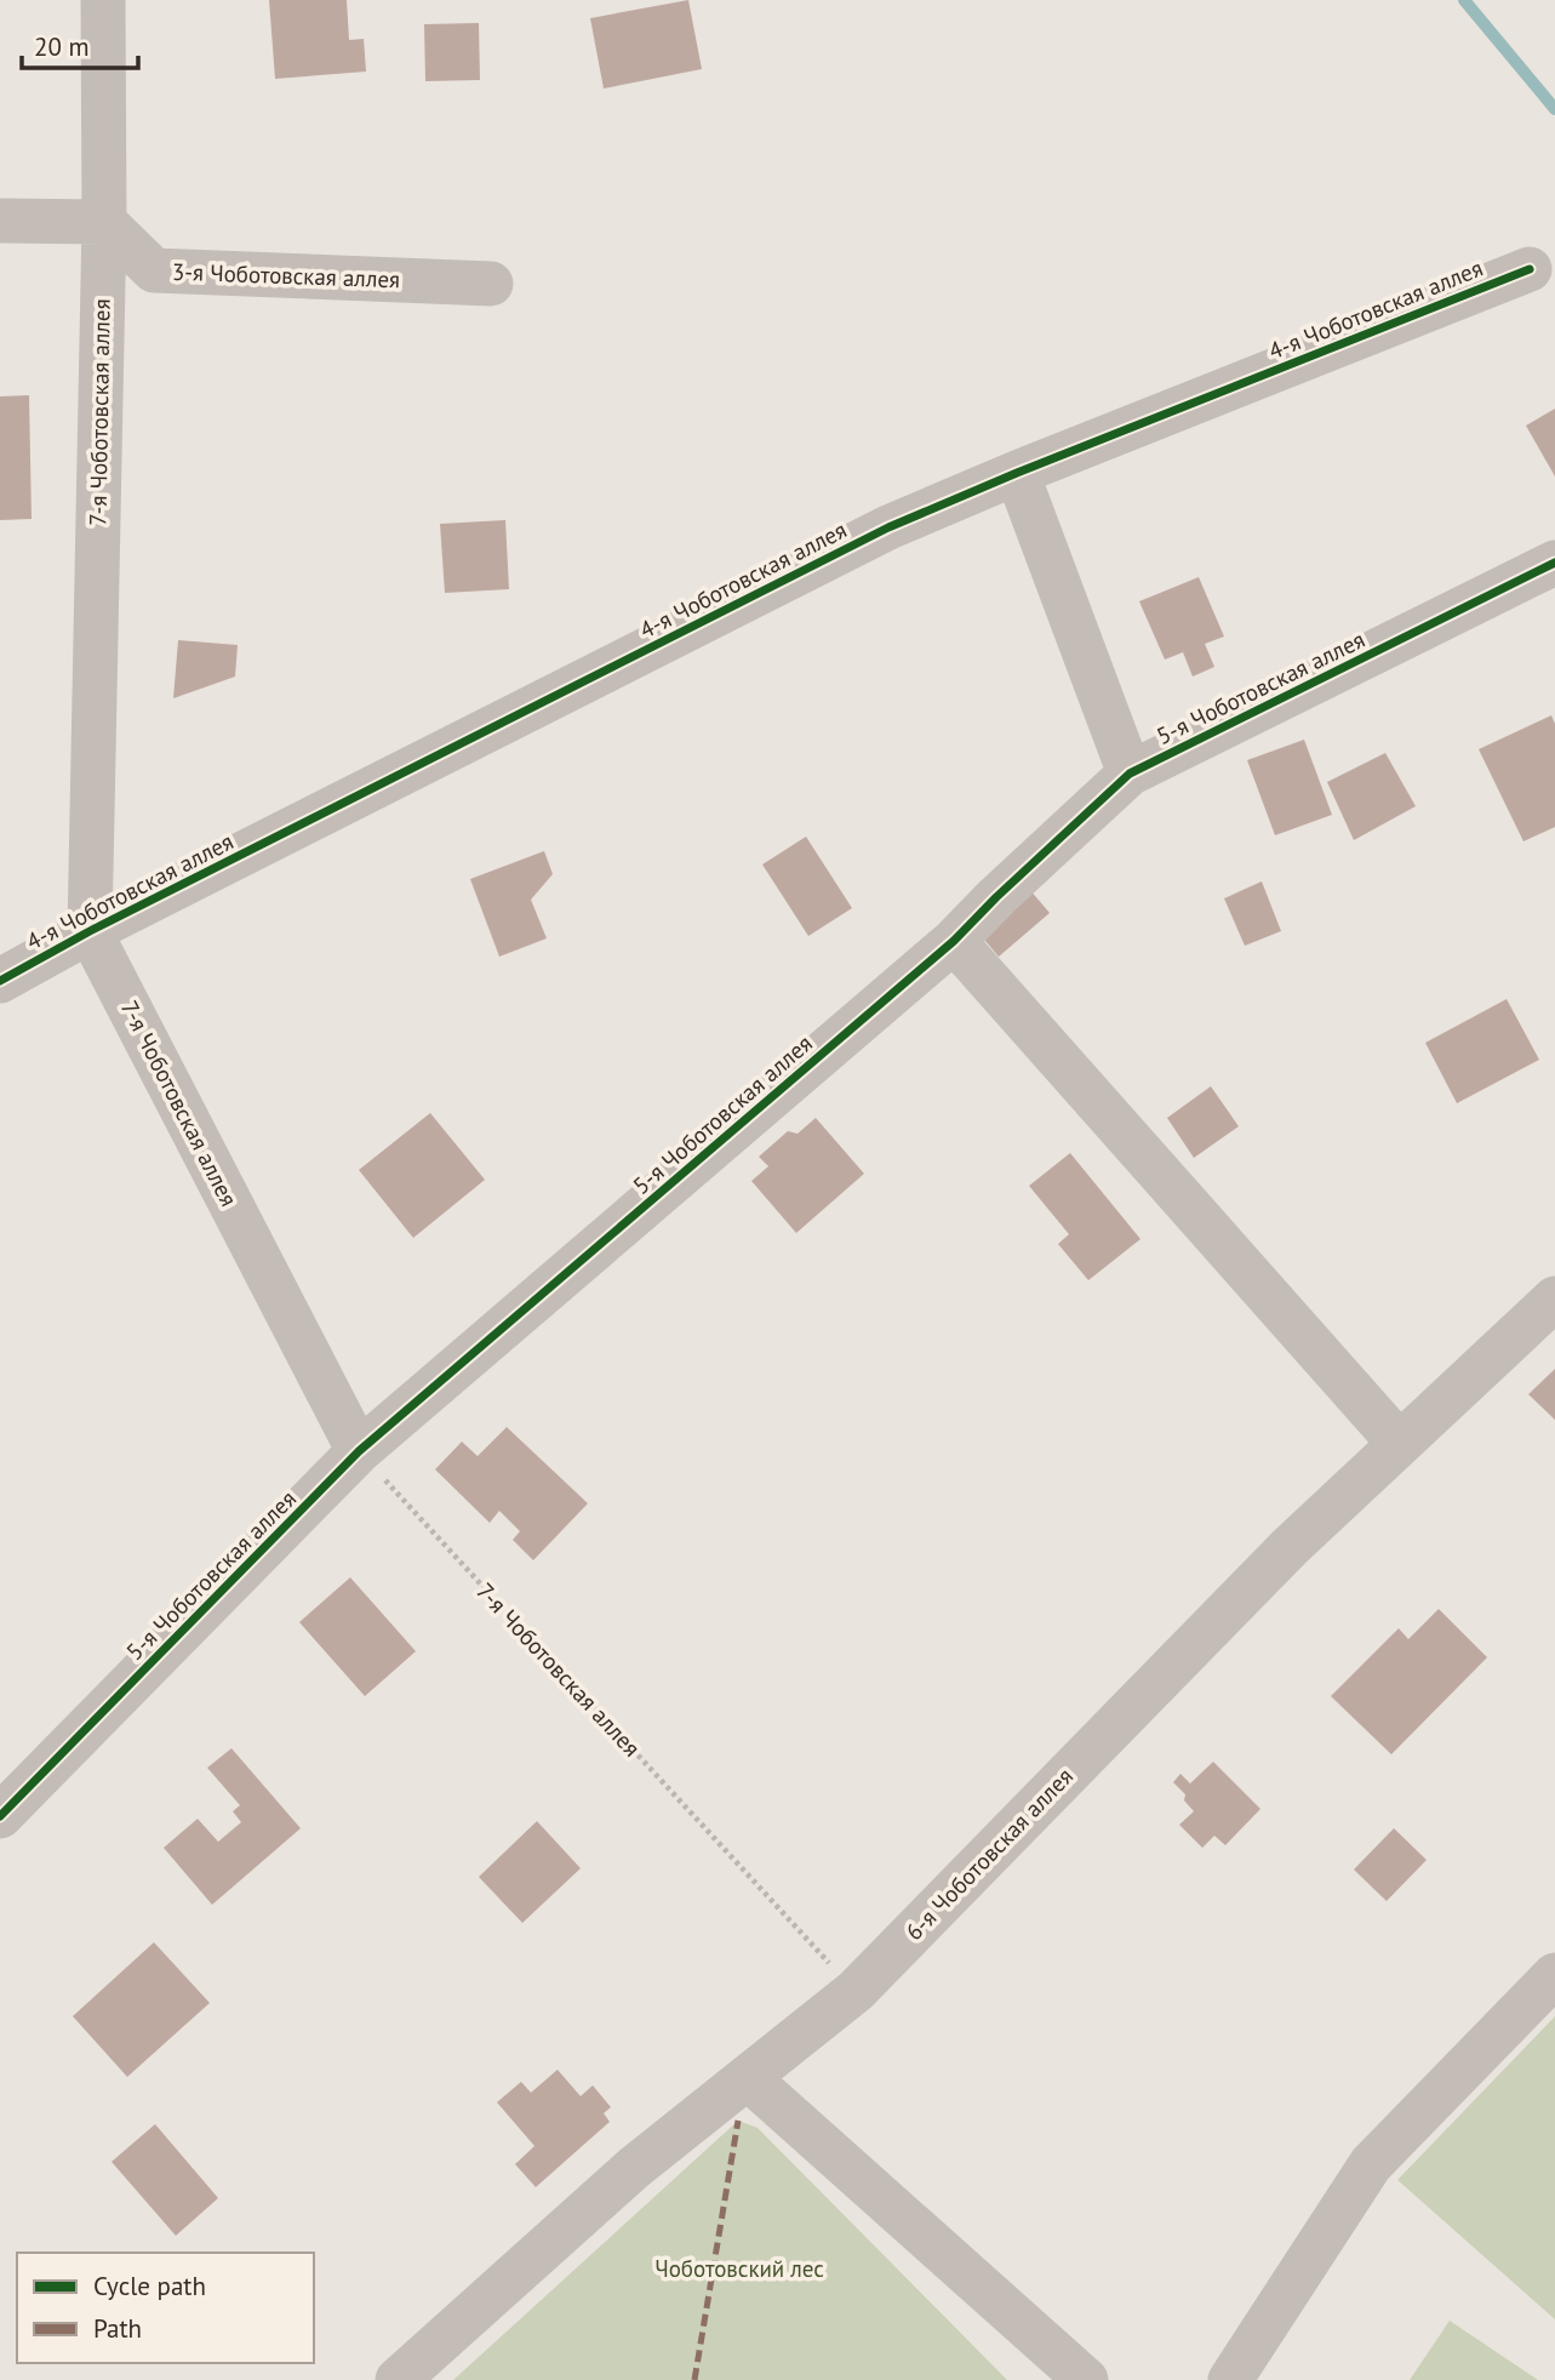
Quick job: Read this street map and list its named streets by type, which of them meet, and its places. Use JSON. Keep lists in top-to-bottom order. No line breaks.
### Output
{"streets":{"street":["3-я Чоботовская аллея","4-я Чоботовская аллея","7-я Чоботовская аллея","5-я Чоботовская аллея","6-я Чоботовская аллея"]},"crossings":[["3-я Чоботовская аллея","7-я Чоботовская аллея"],["4-я Чоботовская аллея","7-я Чоботовская аллея"],["7-я Чоботовская аллея","5-я Чоботовская аллея"],["7-я Чоботовская аллея","6-я Чоботовская аллея"]],"parks":["Чоботовский лес"],"legend":["Cycle path","Path"],"scale_bar":"20 m"}
